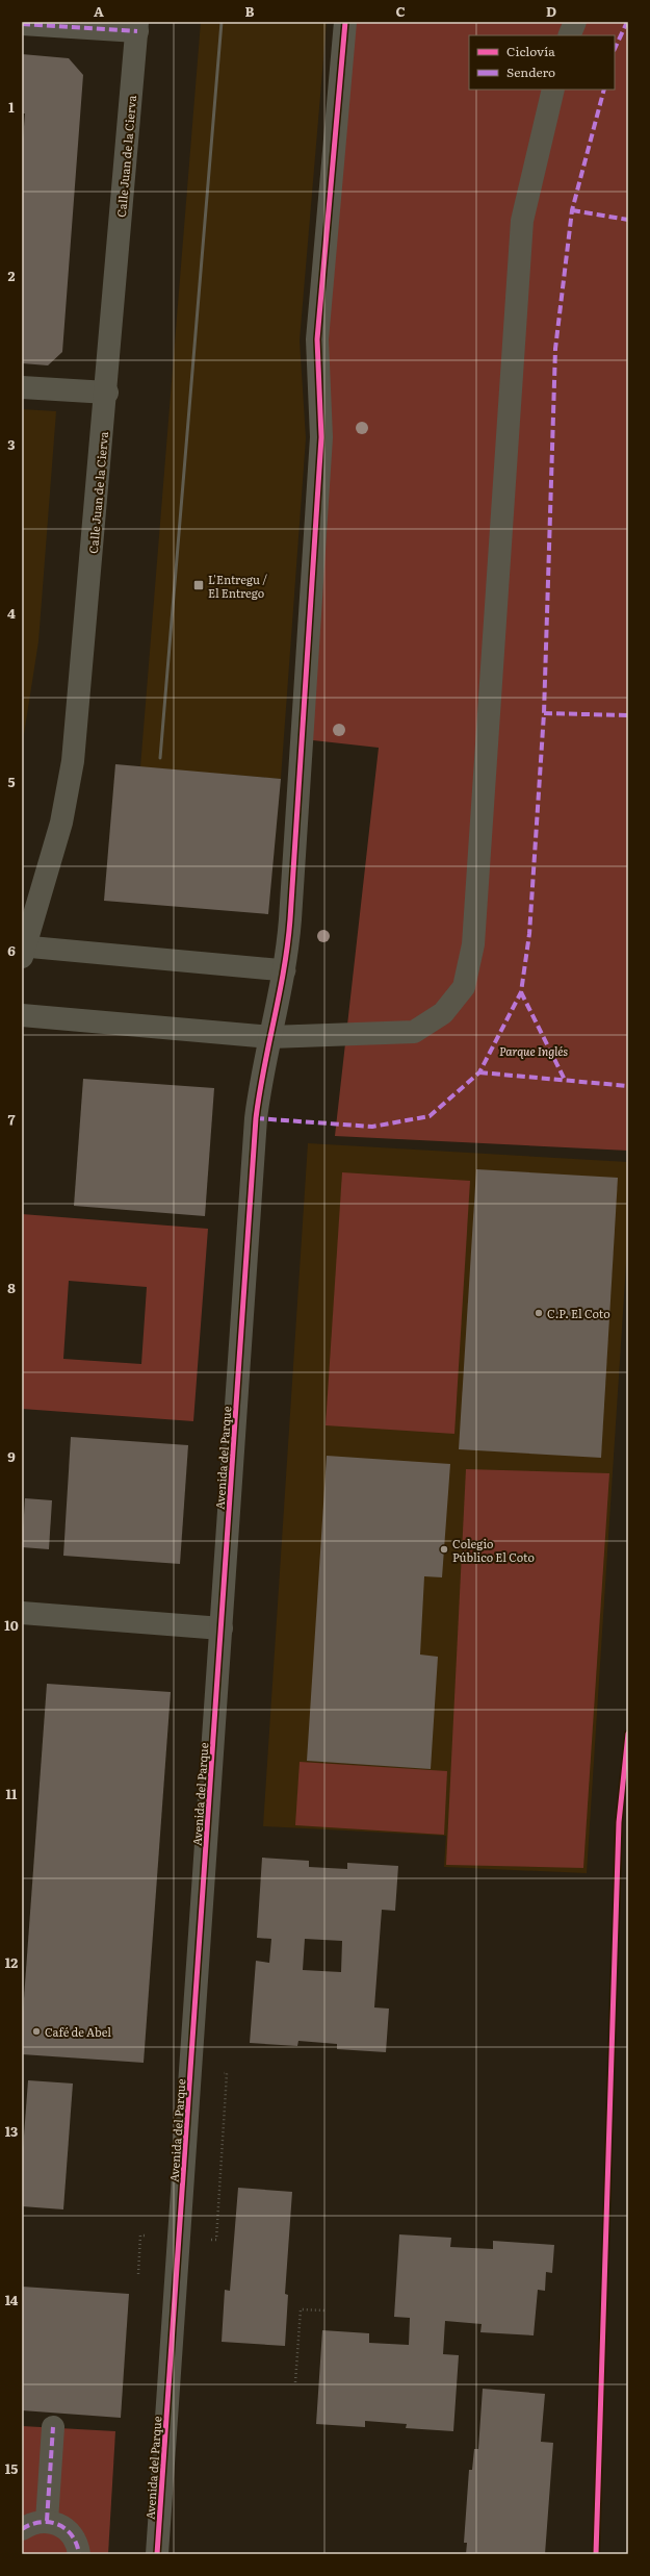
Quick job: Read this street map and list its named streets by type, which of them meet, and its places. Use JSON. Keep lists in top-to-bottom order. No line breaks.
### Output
{"streets":{"street":["Calle Juan de la Cierva","Avenida del Parque"]},"parks":["Parque Inglés"],"places":{"transit":["L'Entregu / El Entrego"],"other":["C.P. El Coto","Colegio Público El Coto","Café de Abel"]},"legend":["Ciclovía","Sendero"],"grid":{"columns":["A","B","C","D"],"rows":["1","2","3","4","5","6","7","8","9","10","11","12","13","14","15"]}}
